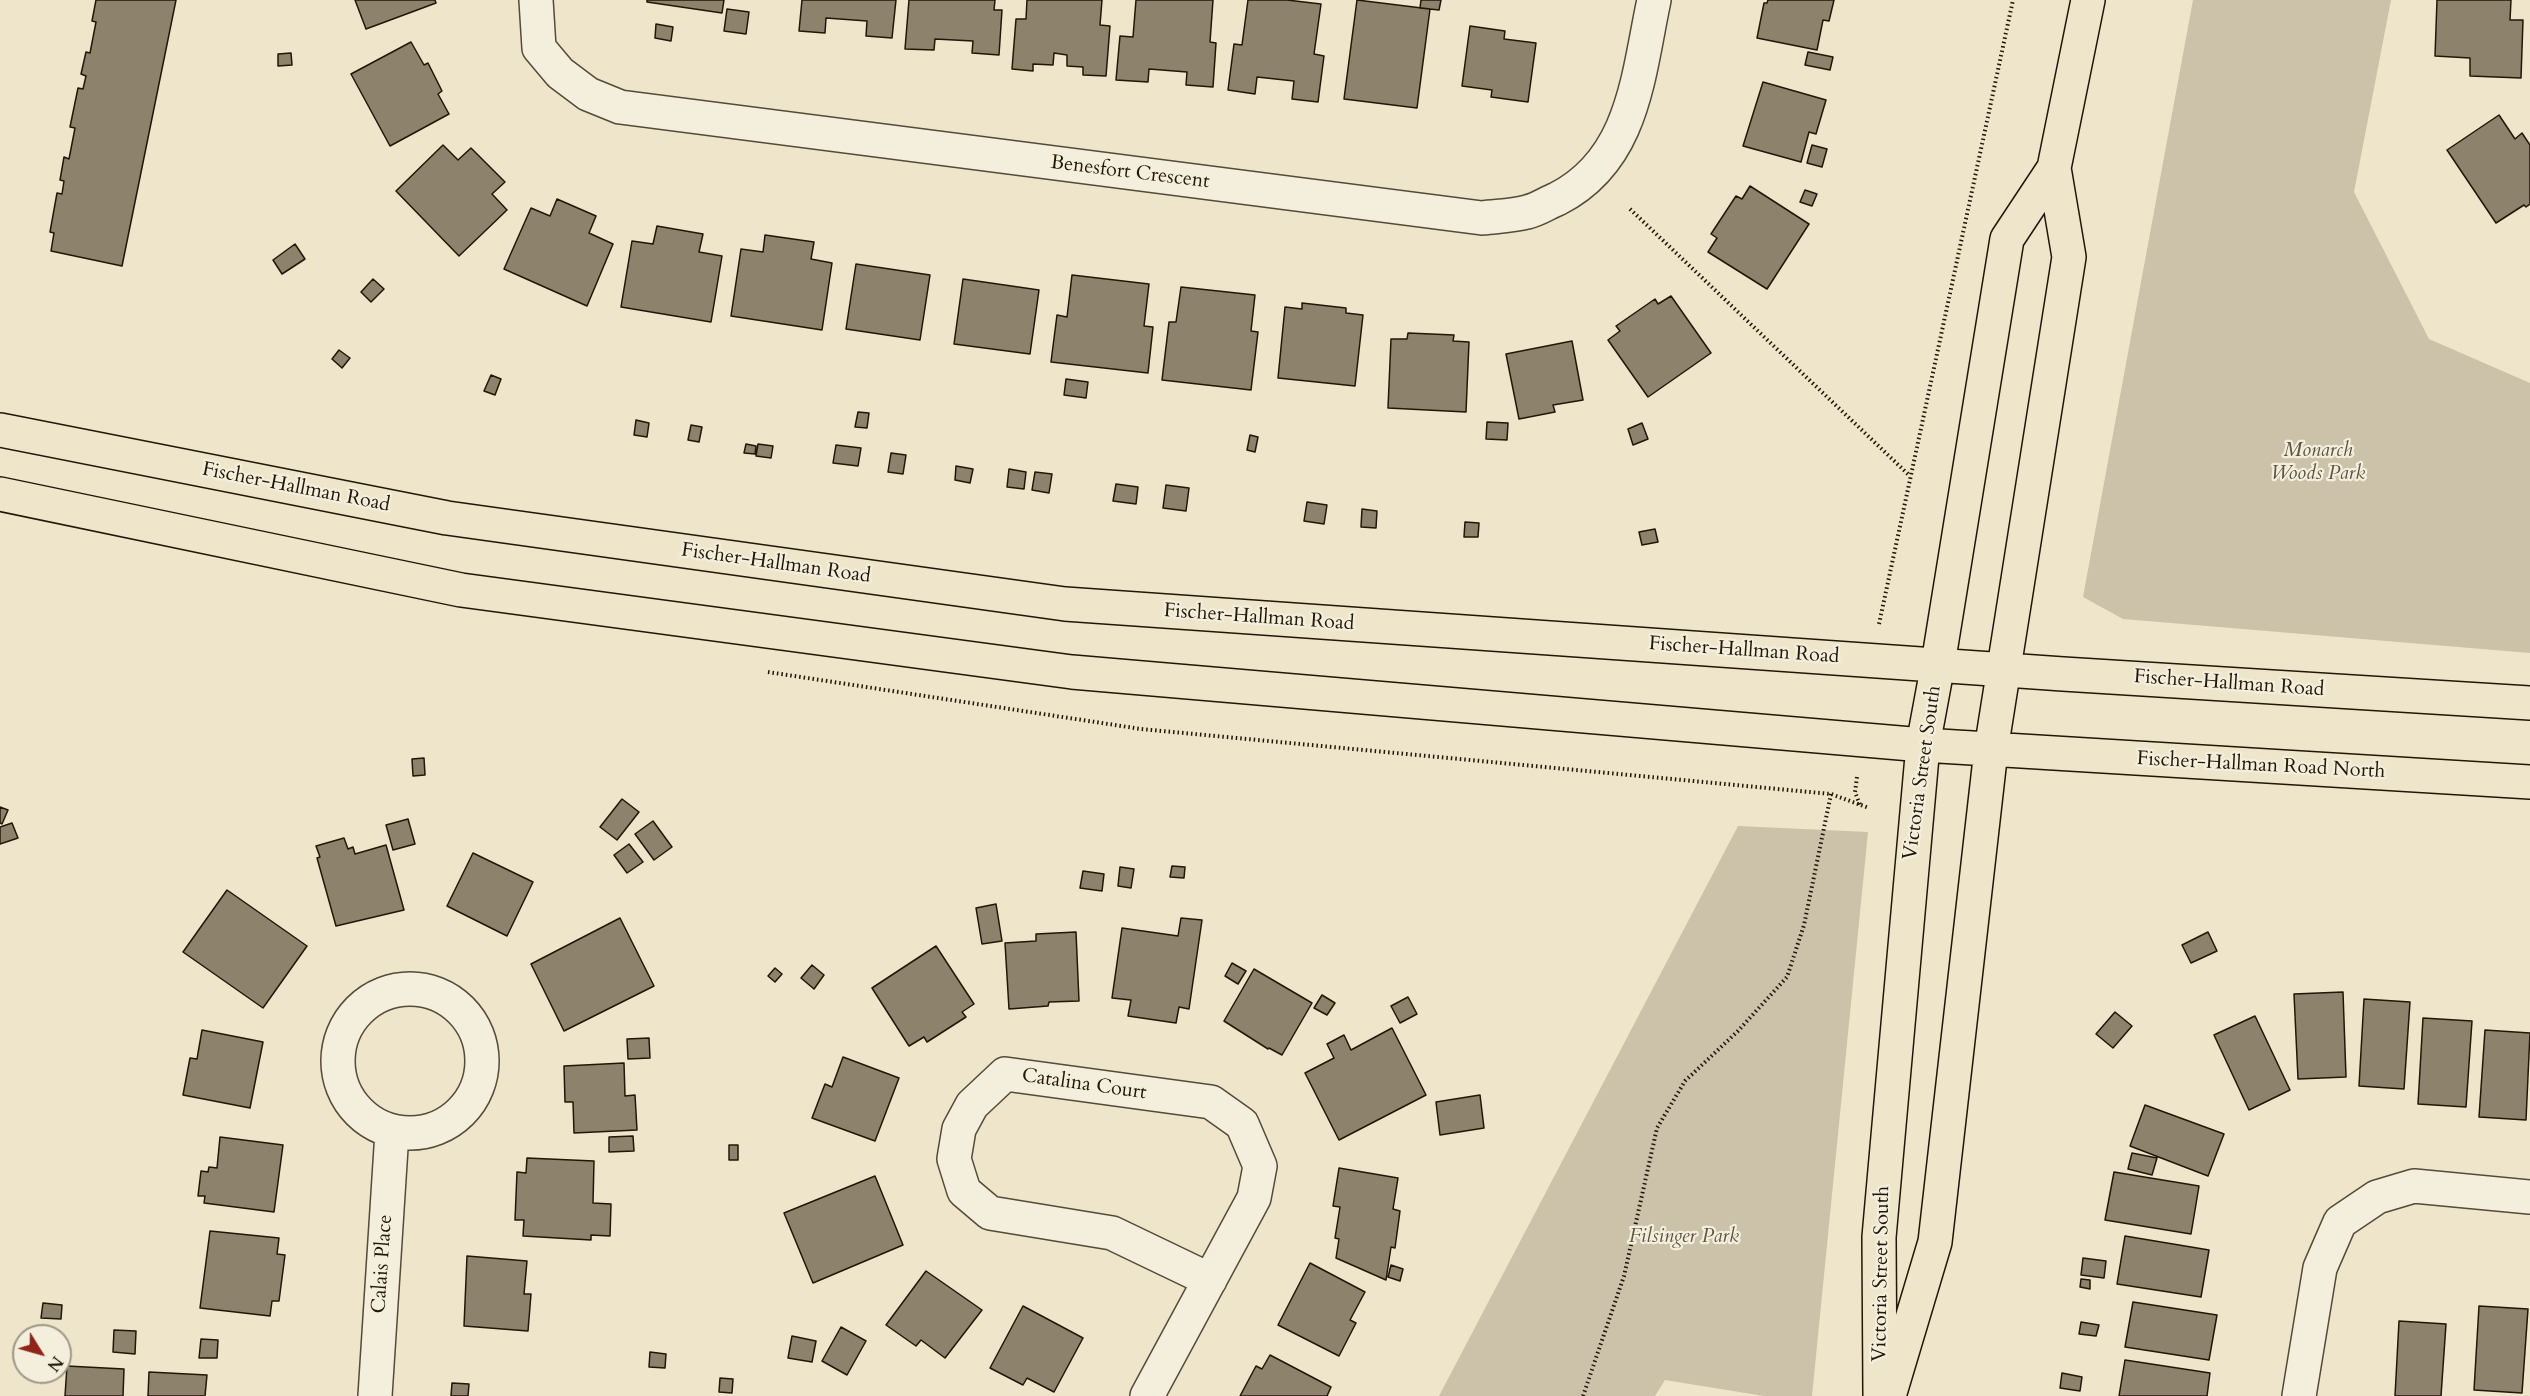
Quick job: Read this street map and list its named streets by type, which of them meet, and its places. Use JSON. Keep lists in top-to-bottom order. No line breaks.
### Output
{"streets":{"main road":["Fischer-Hallman Road","Fischer-Hallman Road North","Victoria Street South"],"street":["Benesfort Crescent","Catalina Court","Calais Place"]},"crossings":[["Fischer-Hallman Road","Victoria Street South"],["Fischer-Hallman Road North","Victoria Street South"]],"parks":["Monarch Woods Park","Filsinger Park"],"north":"bottom right"}
